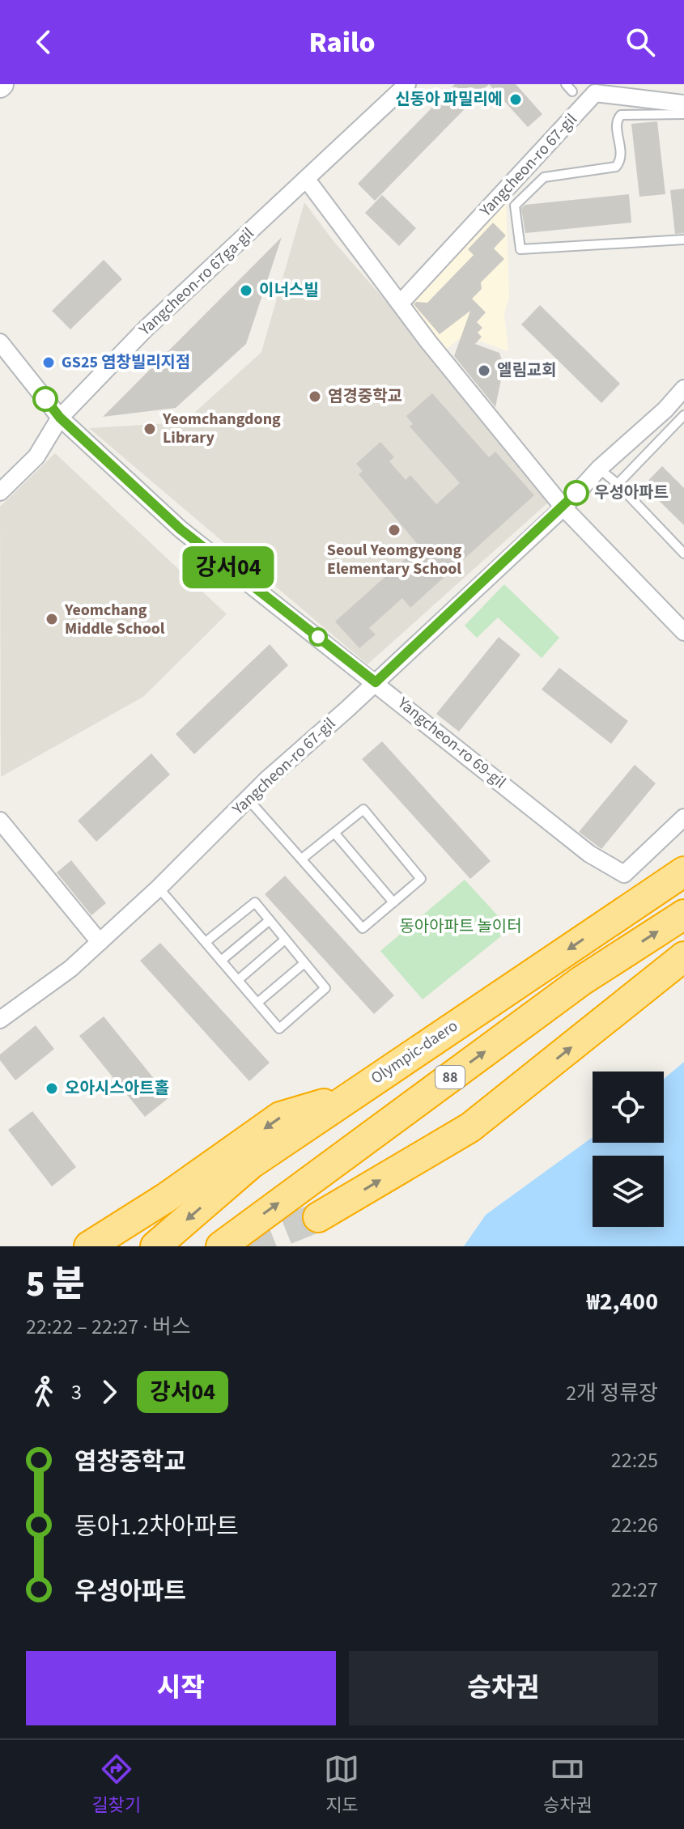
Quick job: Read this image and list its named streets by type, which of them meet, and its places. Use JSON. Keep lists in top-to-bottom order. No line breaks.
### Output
{"streets":{"highway":["Olympic-daero","88"],"street":["Yangcheon-ro 67-gil","Yangcheon-ro 67ga-gil","Yangcheon-ro 69-gil"]},"crossings":[["Yangcheon-ro 67-gil","Yangcheon-ro 69-gil"],["Yangcheon-ro 67ga-gil","Yangcheon-ro 69-gil"]],"parks":["동아아파트 놀이터"],"places":["신동아 파밀리에","이너스빌","GS25 염창빌리지점","엘림교회","염경중학교","Yeomchangdong Library","우성아파트","Seoul Yeomgyeong Elementary School","Yeomchang Middle School","오아시스아트홀"],"lines":["bus line 강서04"],"page":{"header":"Railo","on_map":"강서04","heading":["5 분","22:22 – 22:27 · 버스","₩2,400"],"legs":["3","강서04","2개 정류장"],"list":[{"name":"염창중학교","value":"22:25"},{"name":"동아1.2차아파트","value":"22:26"},{"name":"우성아파트","value":"22:27"}],"buttons":["시작","승차권"],"tabs":["길찾기","지도","승차권"]}}
